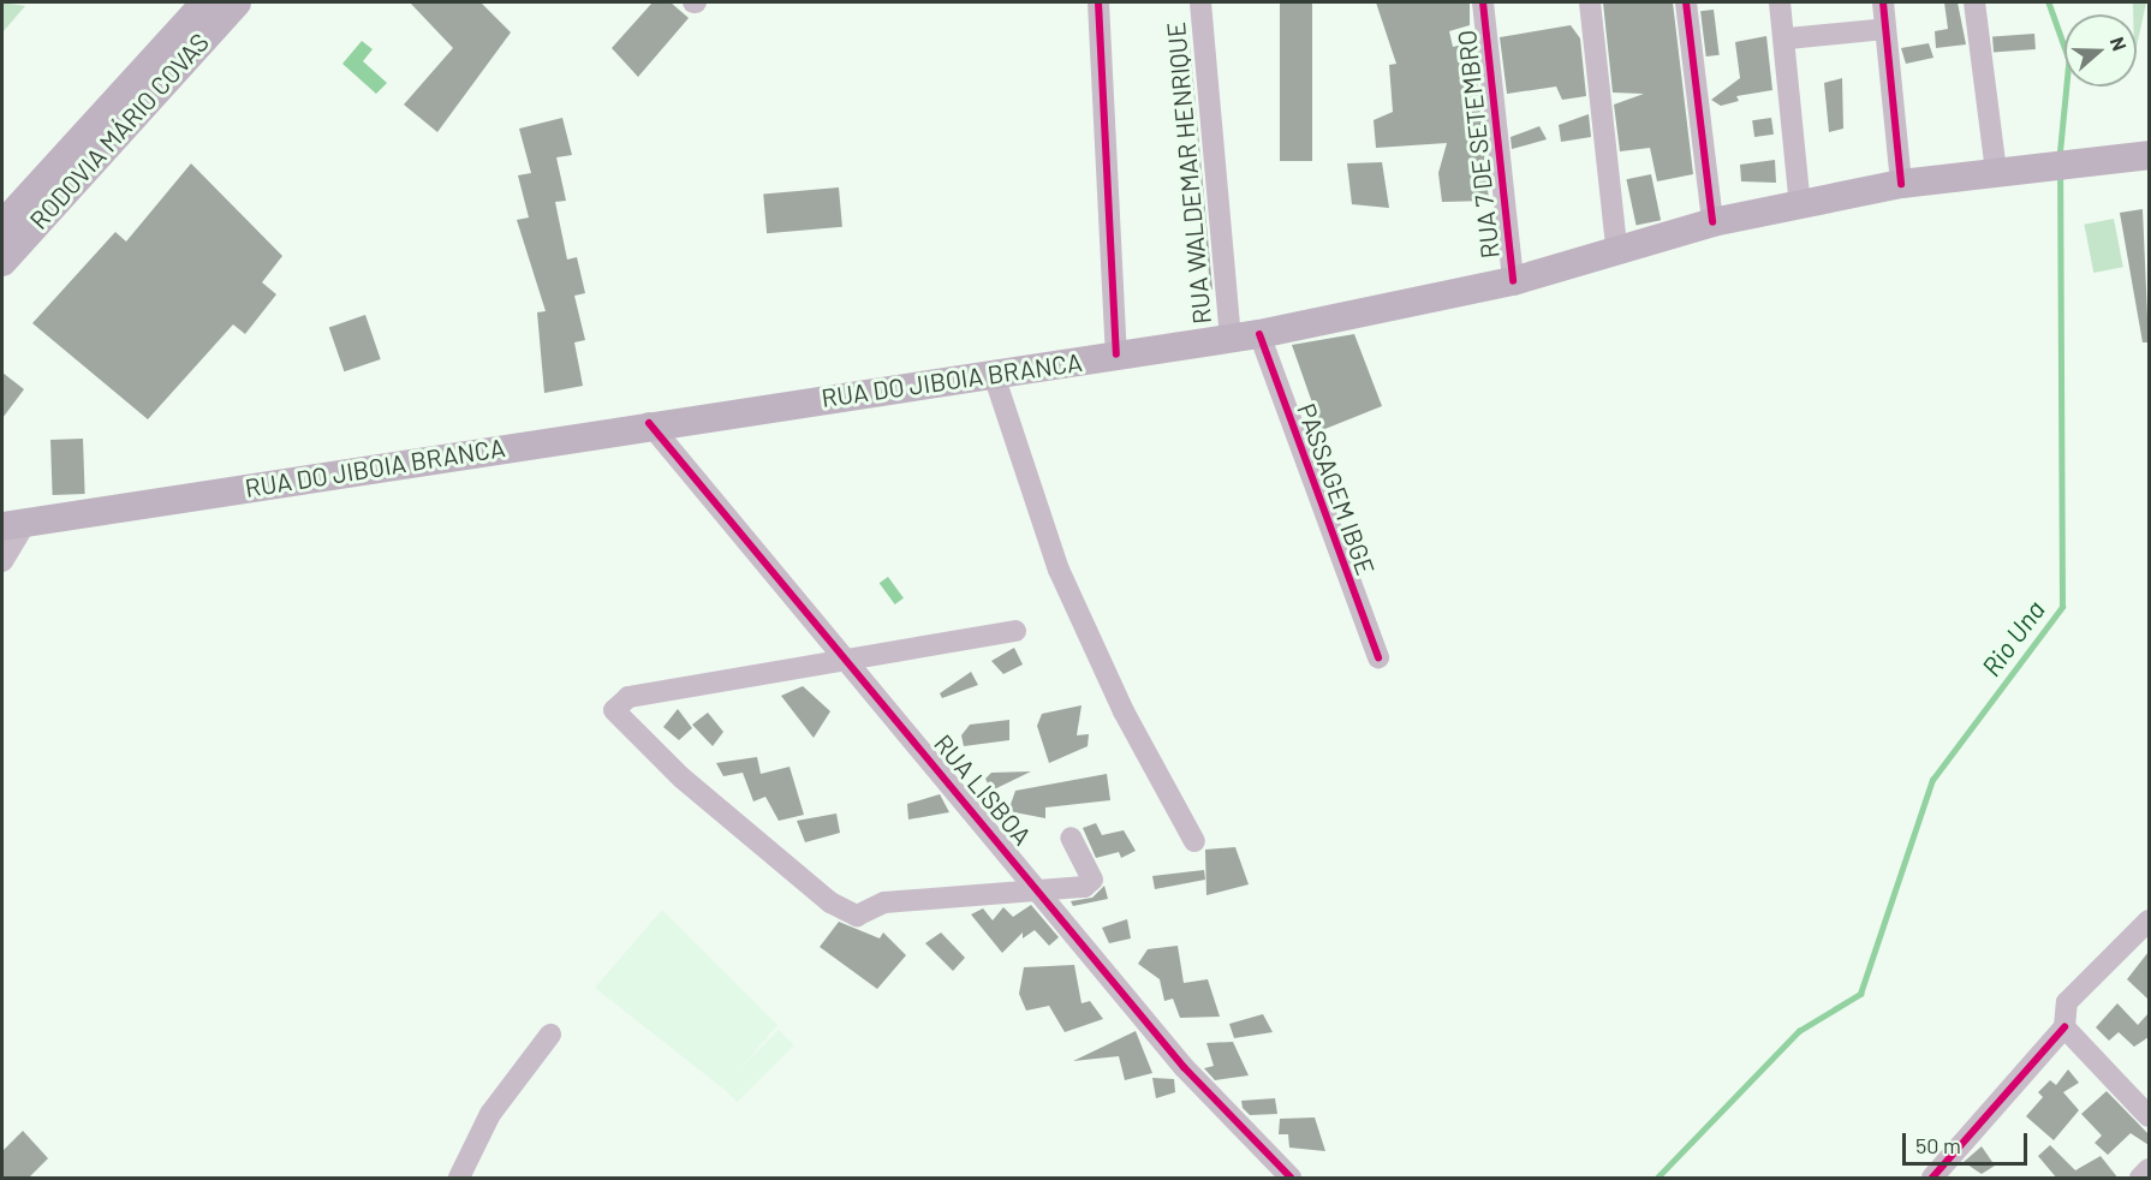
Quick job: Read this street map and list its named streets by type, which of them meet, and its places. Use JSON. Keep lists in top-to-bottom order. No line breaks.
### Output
{"streets":{"main road":["RODOVIA MÁRIO COVAS","RUA DO JIBOIA BRANCA"],"street":["RUA 7 DE SETEMBRO","RUA WALDEMAR HENRIQUE","PASSAGEM IBGE","RUA LISBOA"]},"crossings":[["RUA 7 DE SETEMBRO","RUA DO JIBOIA BRANCA"],["RUA WALDEMAR HENRIQUE","RUA DO JIBOIA BRANCA"],["RUA DO JIBOIA BRANCA","PASSAGEM IBGE"],["RUA DO JIBOIA BRANCA","RUA LISBOA"]],"water":["Rio Una"],"scale_bar":"50 m","north":"right"}
